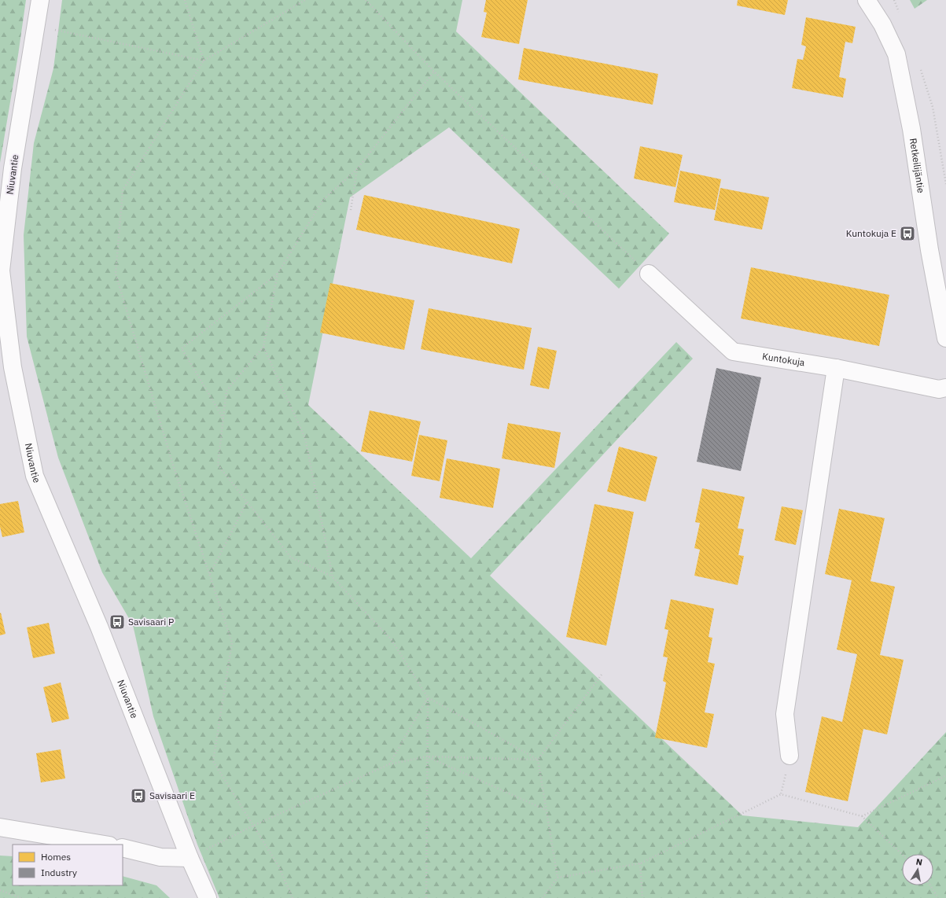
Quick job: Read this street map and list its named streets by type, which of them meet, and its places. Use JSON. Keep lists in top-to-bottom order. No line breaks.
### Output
{"streets":{"street":["Retkeilijäntie","Niuvantie","Kuntokuja"]},"places":{"bus stop":["Kuntokuja E","Savisaari P","Savisaari E"]},"legend":["Homes","Industry"],"north":"top"}
